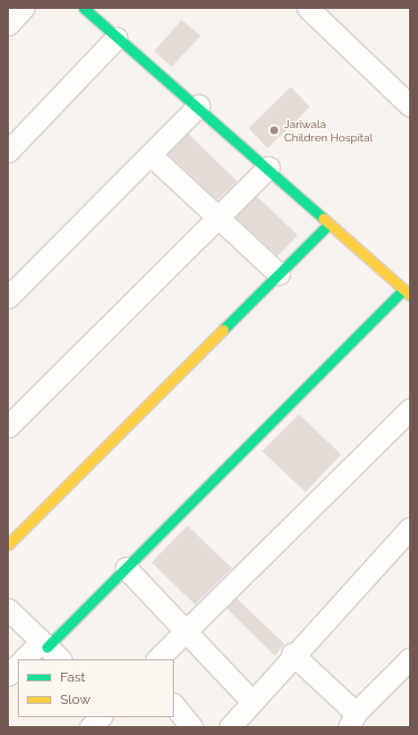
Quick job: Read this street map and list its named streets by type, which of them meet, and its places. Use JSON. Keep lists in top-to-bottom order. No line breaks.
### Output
{"places":["Jariwala Children Hospital"],"legend":["Fast","Slow"]}
